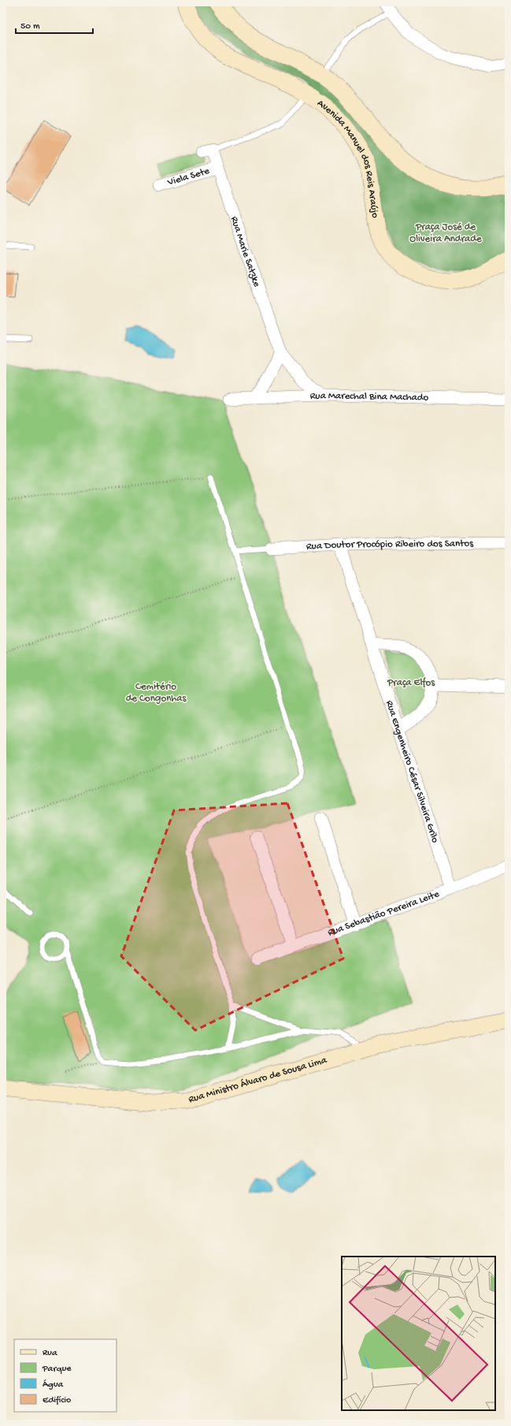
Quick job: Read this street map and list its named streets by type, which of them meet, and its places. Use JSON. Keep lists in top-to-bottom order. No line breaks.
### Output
{"streets":{"street":["Avenida Manuel dos Reis Araújo","Viela Sete","Rua Marie Satzke","Rua Marechal Bina Machado","Rua Doutor Procópio Ribeiro dos Santos","Rua Engenheiro César Silveira Grilo","Rua Sebastião Pereira Leite","Rua Ministro Álvaro de Sousa Lima"]},"crossings":[["Viela Sete","Rua Marie Satzke"],["Rua Marie Satzke","Rua Marechal Bina Machado"],["Rua Doutor Procópio Ribeiro dos Santos","Rua Engenheiro César Silveira Grilo"],["Rua Engenheiro César Silveira Grilo","Rua Sebastião Pereira Leite"]],"parks":["Praça José de Oliveira Andrade","Praça Elfos","Cemitério de Congonhas"],"legend":["Rua","Parque","Água","Edifício"],"scale_bar":"50 m"}
